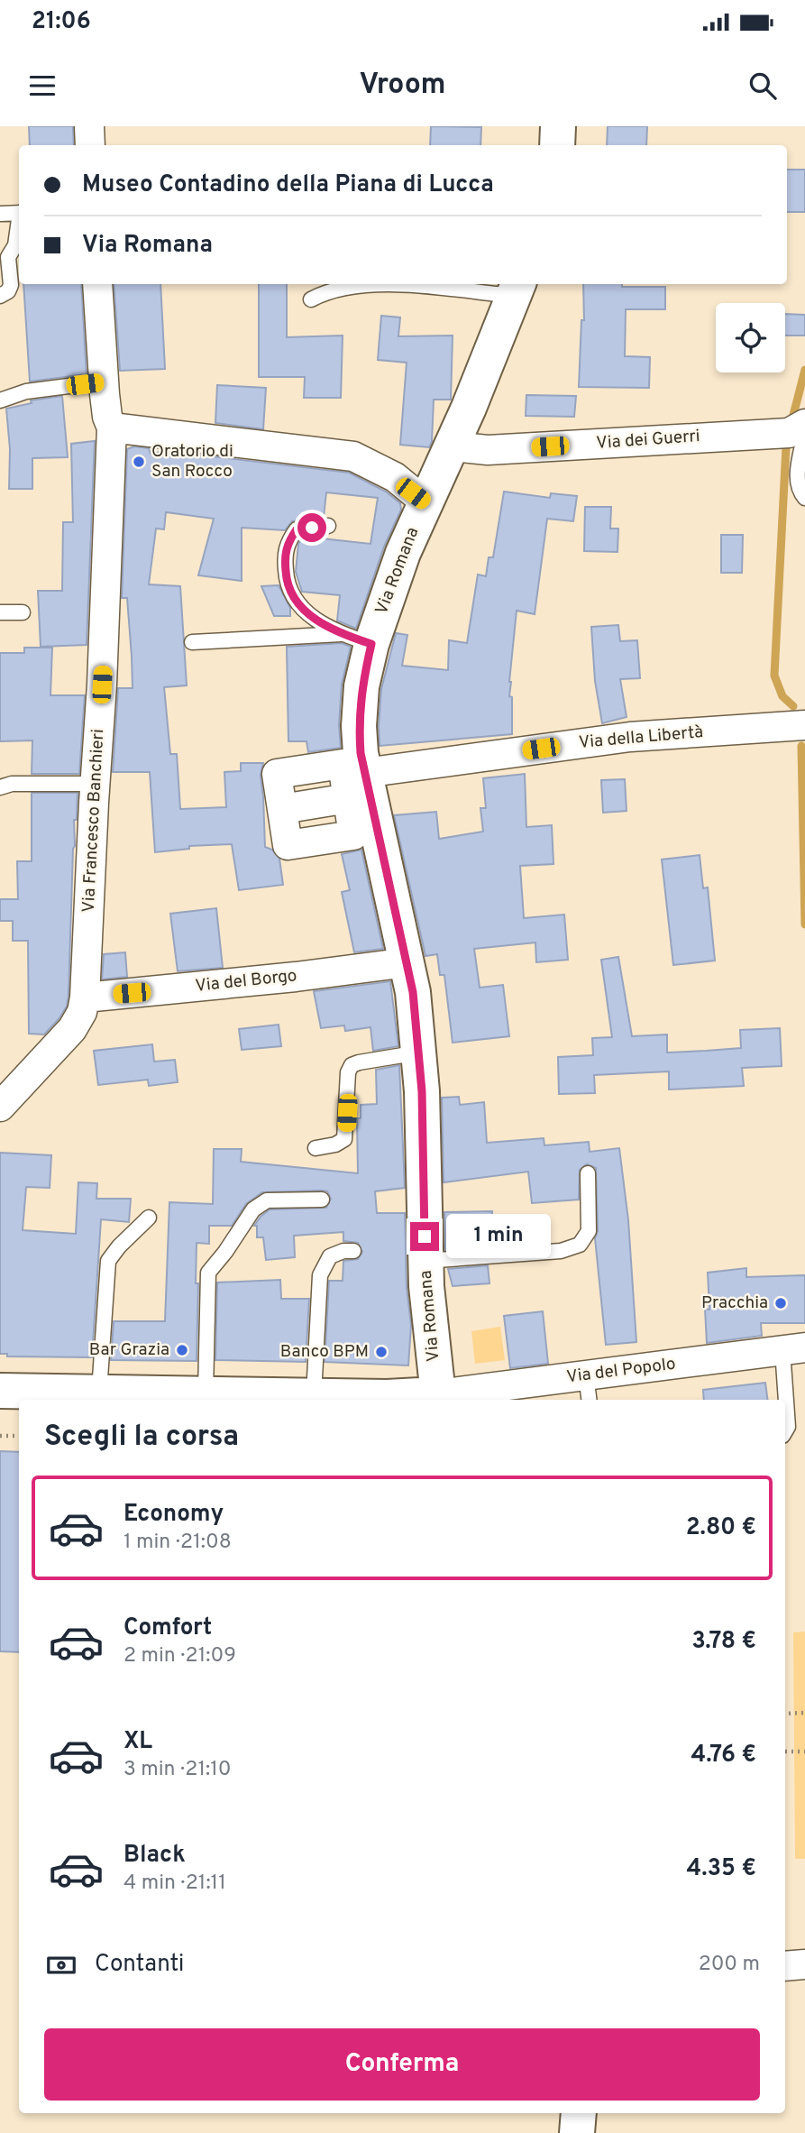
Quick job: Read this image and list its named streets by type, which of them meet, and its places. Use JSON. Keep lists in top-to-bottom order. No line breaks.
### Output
{"streets":{"street":["Via dei Guerri","Via Romana","Via della Libertà","Via Francesco Banchieri","Via del Borgo","Via del Popolo"]},"crossings":[["Via dei Guerri","Via Romana"],["Via Romana","Via della Libertà"],["Via Romana","Via del Borgo"],["Via Romana","Via del Popolo"],["Via Francesco Banchieri","Via del Borgo"]],"places":["Oratorio di San Rocco","Pracchia","Bar Grazia","Banco BPM"],"page":{"status":"21:06","header":"Vroom","banner":["Museo Contadino della Piana di Lucca","Via Romana"],"bubble":"1 min","heading":"Scegli la corsa","list":[{"name":"Economy","note":"1 min · 21:08","value":"2.80 €"},{"name":"Comfort","note":"2 min · 21:09","value":"3.78 €"},{"name":"XL","note":"3 min · 21:10","value":"4.76 €"},{"name":"Black","note":"4 min · 21:11","value":"4.35 €"}],"pay":["Contanti","200 m"],"buttons":"Conferma"}}
